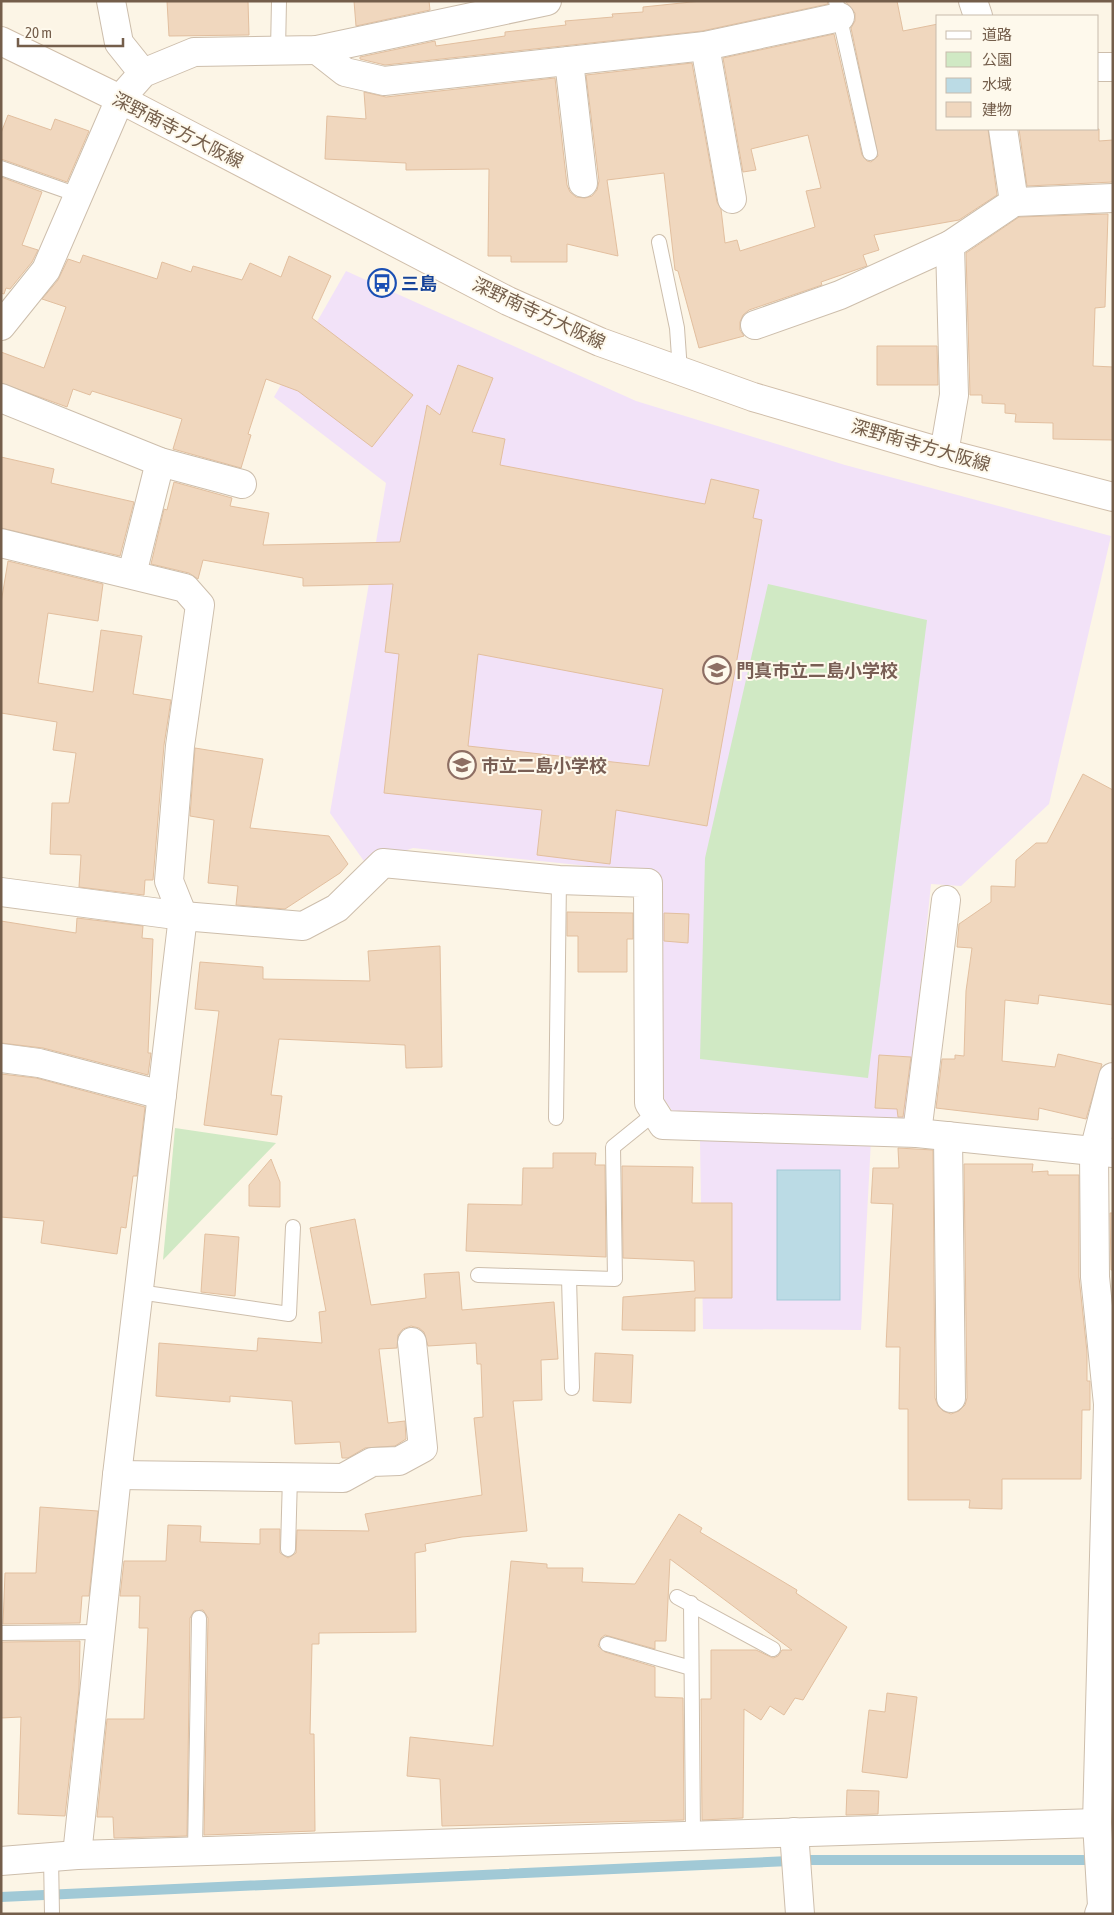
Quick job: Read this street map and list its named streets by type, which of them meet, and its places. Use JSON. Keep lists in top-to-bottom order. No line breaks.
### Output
{"streets":{"street":["深野南寺方大阪線"]},"places":{"bus stop":["三島"],"school or university":["門真市立二島小学校","市立二島小学校"]},"legend":["道路","公園","水域","建物"],"scale_bar":"20 m"}
